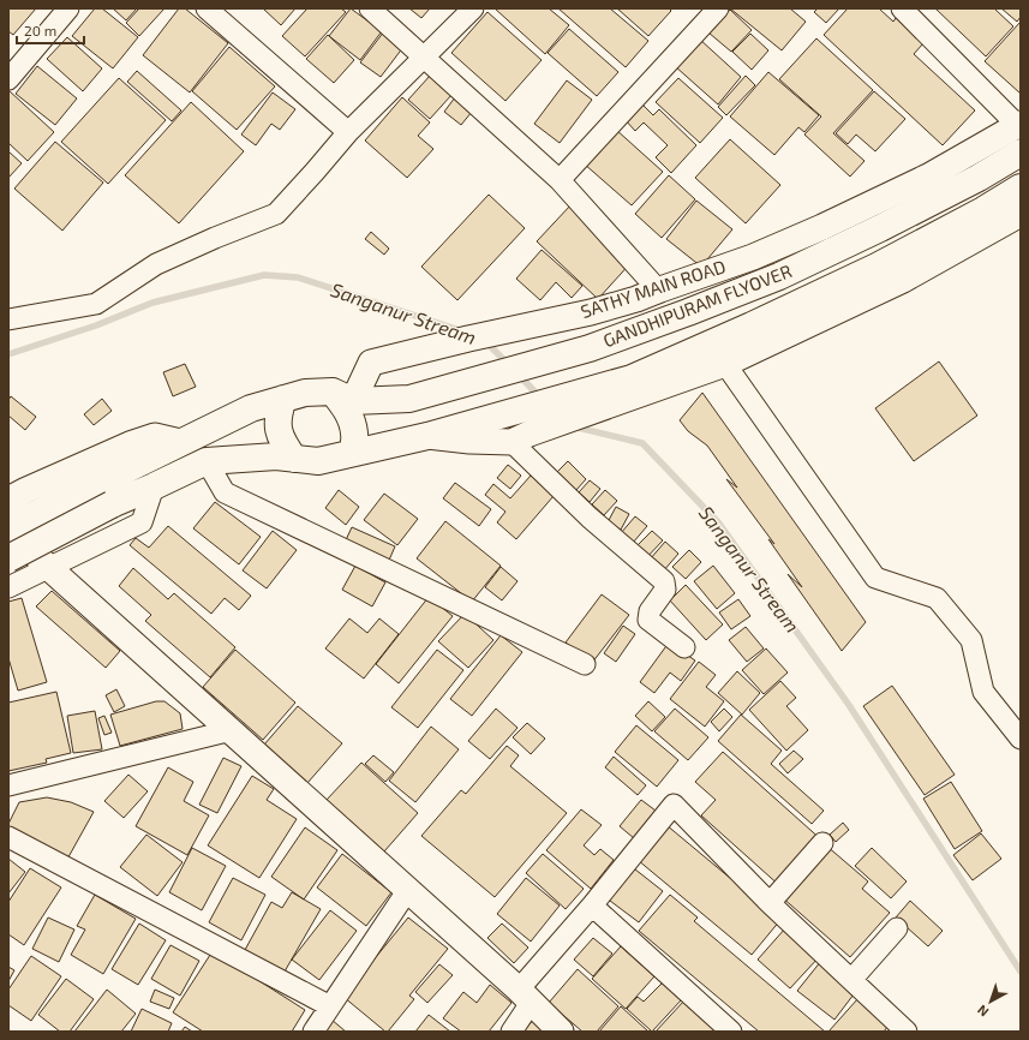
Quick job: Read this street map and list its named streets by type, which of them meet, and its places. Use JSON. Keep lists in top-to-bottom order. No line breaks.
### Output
{"streets":{"highway":["GANDHIPURAM FLYOVER"],"street":["SATHY MAIN ROAD"]},"crossings":[["SATHY MAIN ROAD","GANDHIPURAM FLYOVER"]],"water":["Sanganur Stream"],"scale_bar":"20 m","north":"bottom left"}
